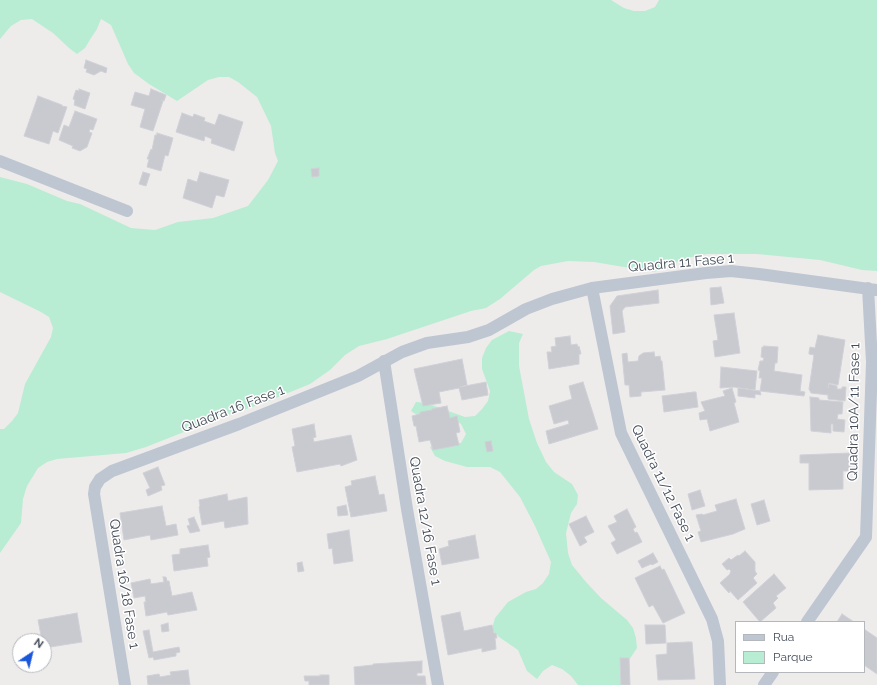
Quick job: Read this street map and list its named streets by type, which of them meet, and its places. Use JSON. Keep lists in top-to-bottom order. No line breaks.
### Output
{"streets":{"street":["Quadra 11 Fase 1","Quadra 16 Fase 1","Quadra 10A/11 Fase 1","Quadra 11/12 Fase 1","Quadra 12/16 Fase 1","Quadra 16/18 Fase 1"]},"crossings":[["Quadra 11 Fase 1","Quadra 16 Fase 1"],["Quadra 11 Fase 1","Quadra 10A/11 Fase 1"],["Quadra 11 Fase 1","Quadra 11/12 Fase 1"],["Quadra 11 Fase 1","Quadra 12/16 Fase 1"],["Quadra 16 Fase 1","Quadra 12/16 Fase 1"],["Quadra 16 Fase 1","Quadra 16/18 Fase 1"]],"legend":["Rua","Parque"],"north":"top right"}
